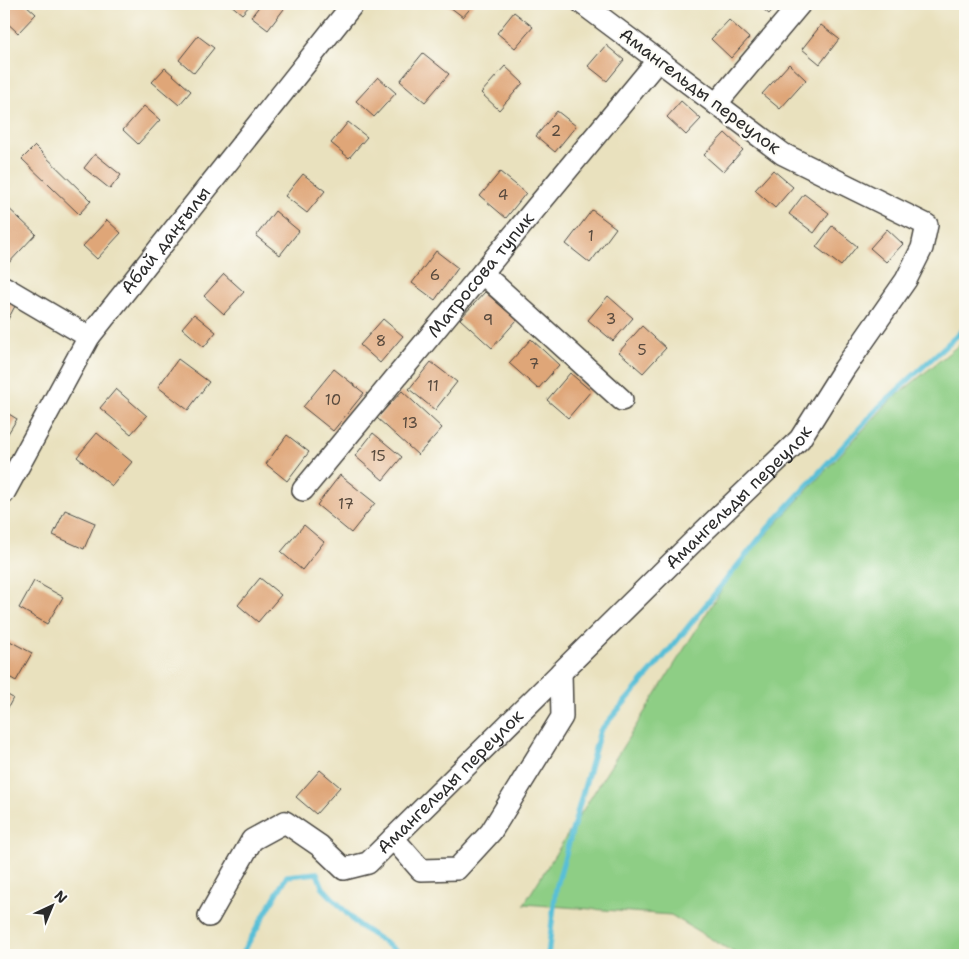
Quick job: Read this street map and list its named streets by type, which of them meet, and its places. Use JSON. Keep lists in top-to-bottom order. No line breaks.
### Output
{"streets":{"street":["Амангельды переулок","Абай даңғылы","Матросова тупик"]},"crossings":[["Амангельды переулок","Матросова тупик"]],"house_numbers":["2","4","1","6","3","9","8","5","7","11","10","13","15","17"],"north":"top right"}
